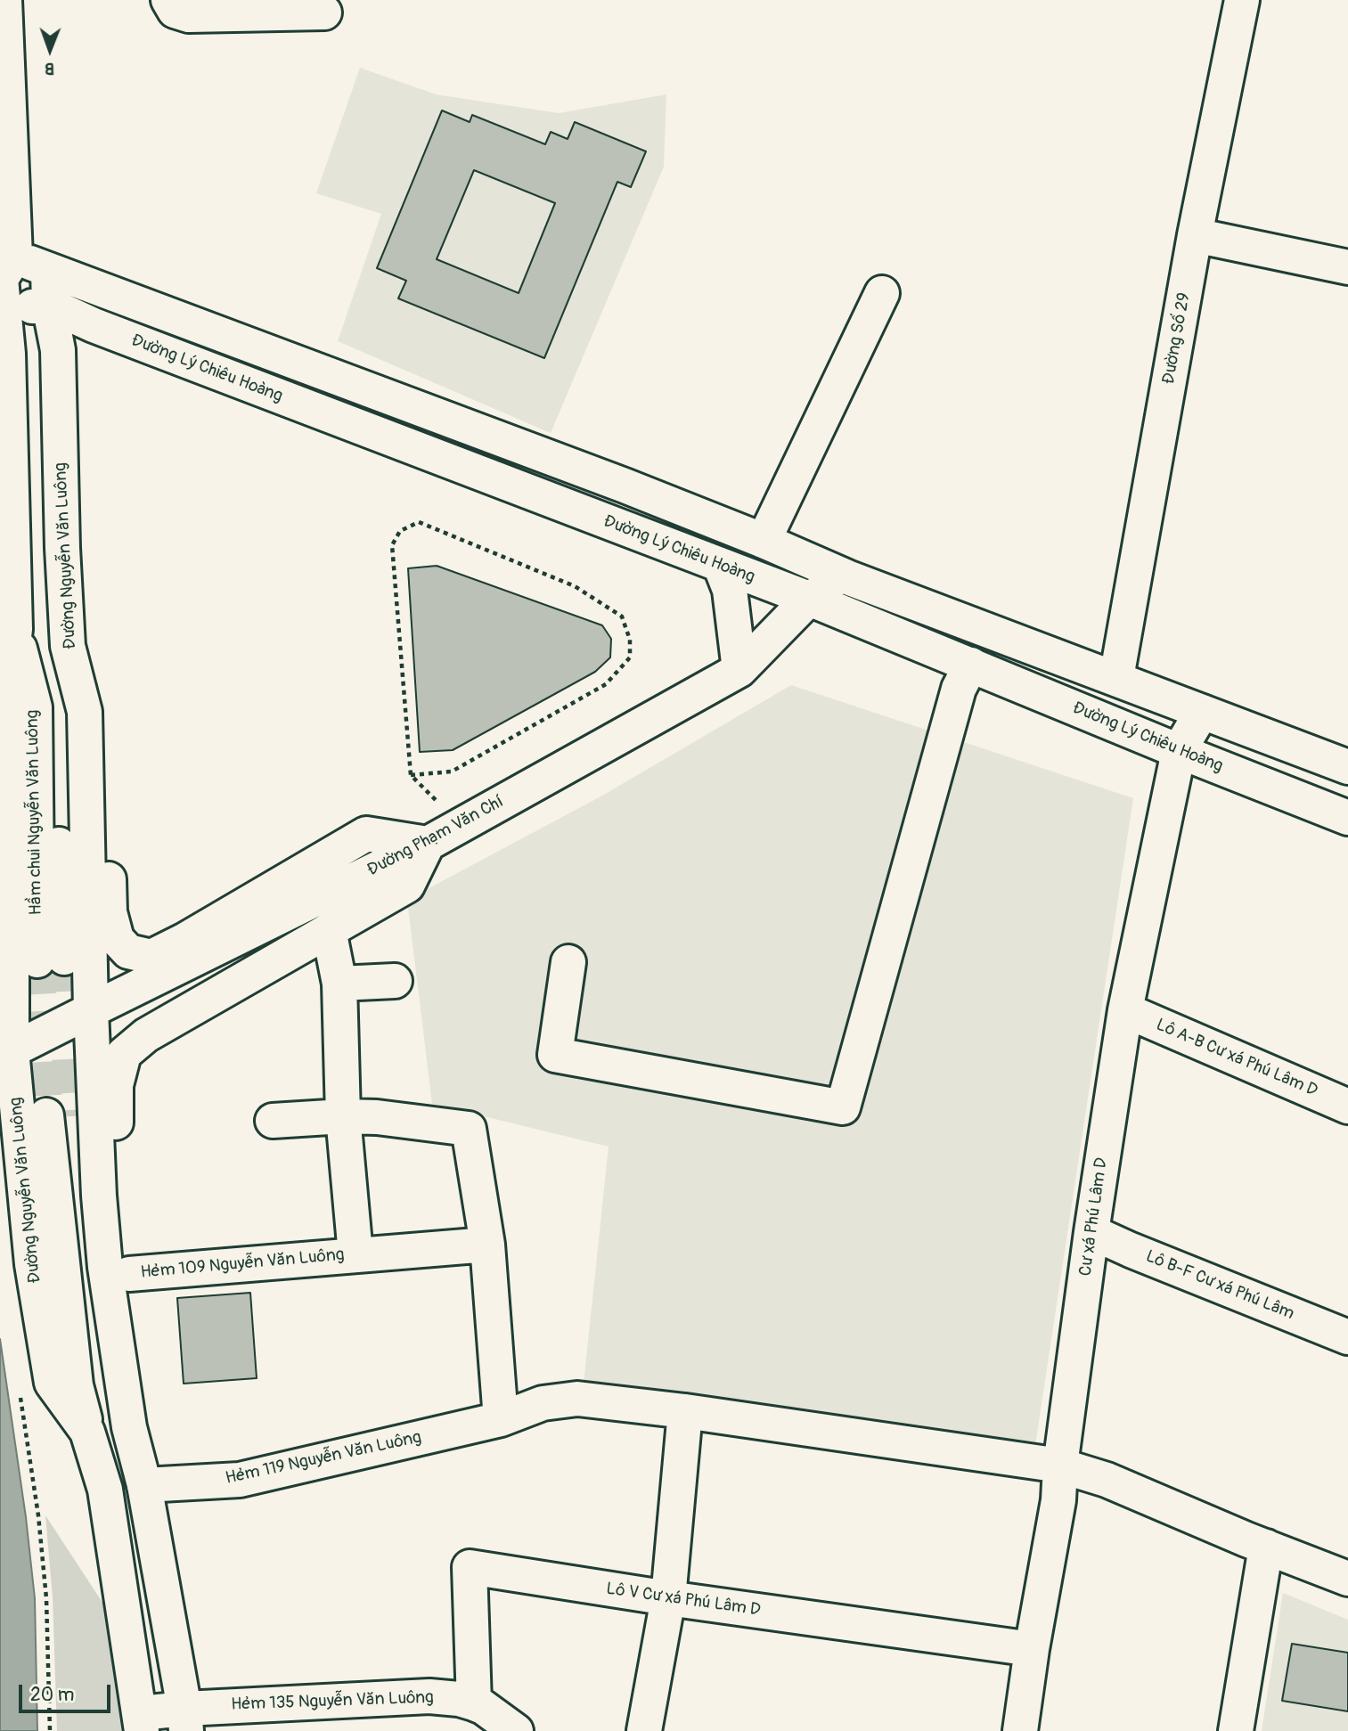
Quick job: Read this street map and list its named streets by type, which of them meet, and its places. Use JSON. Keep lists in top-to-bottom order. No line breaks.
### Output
{"streets":{"main road":["Đường Số 29","Đường Lý Chiêu Hoàng","Đường Nguyễn Văn Luông","Hầm chui Nguyễn Văn Luông","Đường Phạm Văn Chí","Lô A-B Cư xá Phú Lâm D","Cư xá Phú Lâm D","Hẻm 109 Nguyễn Văn Luông","Lô B-F Cư xá Phú Lâm","Hẻm 119 Nguyễn Văn Luông","Lô V Cư xá Phú Lâm D","Hẻm 135 Nguyễn Văn Luông"]},"crossings":[["Đường Số 29","Đường Lý Chiêu Hoàng"],["Đường Lý Chiêu Hoàng","Đường Nguyễn Văn Luông"],["Đường Lý Chiêu Hoàng","Đường Phạm Văn Chí"],["Đường Lý Chiêu Hoàng","Cư xá Phú Lâm D"],["Đường Nguyễn Văn Luông","Hầm chui Nguyễn Văn Luông"],["Đường Nguyễn Văn Luông","Đường Phạm Văn Chí"],["Đường Nguyễn Văn Luông","Hẻm 119 Nguyễn Văn Luông"],["Đường Nguyễn Văn Luông","Hẻm 135 Nguyễn Văn Luông"],["Lô A-B Cư xá Phú Lâm D","Cư xá Phú Lâm D"],["Cư xá Phú Lâm D","Lô B-F Cư xá Phú Lâm"],["Cư xá Phú Lâm D","Lô V Cư xá Phú Lâm D"],["Lô V Cư xá Phú Lâm D","Hẻm 135 Nguyễn Văn Luông"]],"scale_bar":"20 m","north":"bottom"}
